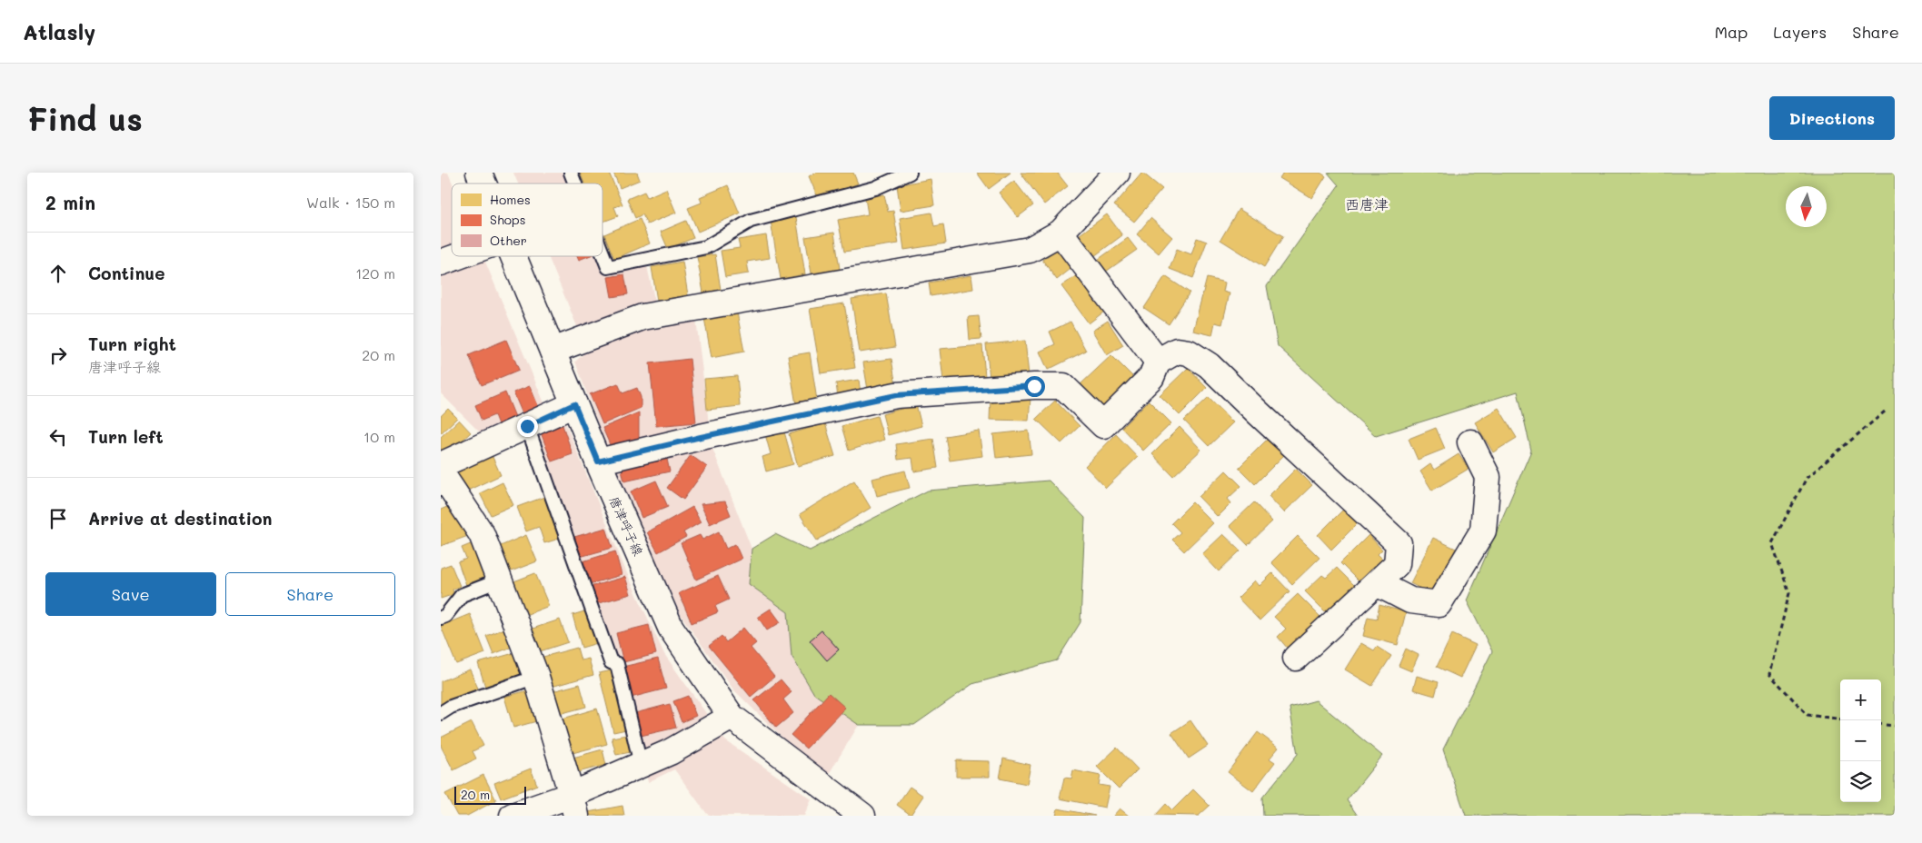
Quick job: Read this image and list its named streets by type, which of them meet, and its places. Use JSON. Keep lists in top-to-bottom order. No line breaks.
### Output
{"streets":{"street":["唐津呼子線"]},"districts":["西唐津"],"legend":["Homes","Shops","Other"],"scale_bar":"20 m","north":"bottom","page":{"header":"Atlasly","nav":["Map","Layers","Share"],"buttons":["Directions",["Save","Share"]],"title":"Find us","heading":["2 min","Walk · 150 m"],"list":[["Continue","120 m"],["Turn right","唐津呼子線","20 m"],["Turn left","10 m"],"Arrive at destination"],"map_buttons":["+","−"],"scale":"20 m"}}
